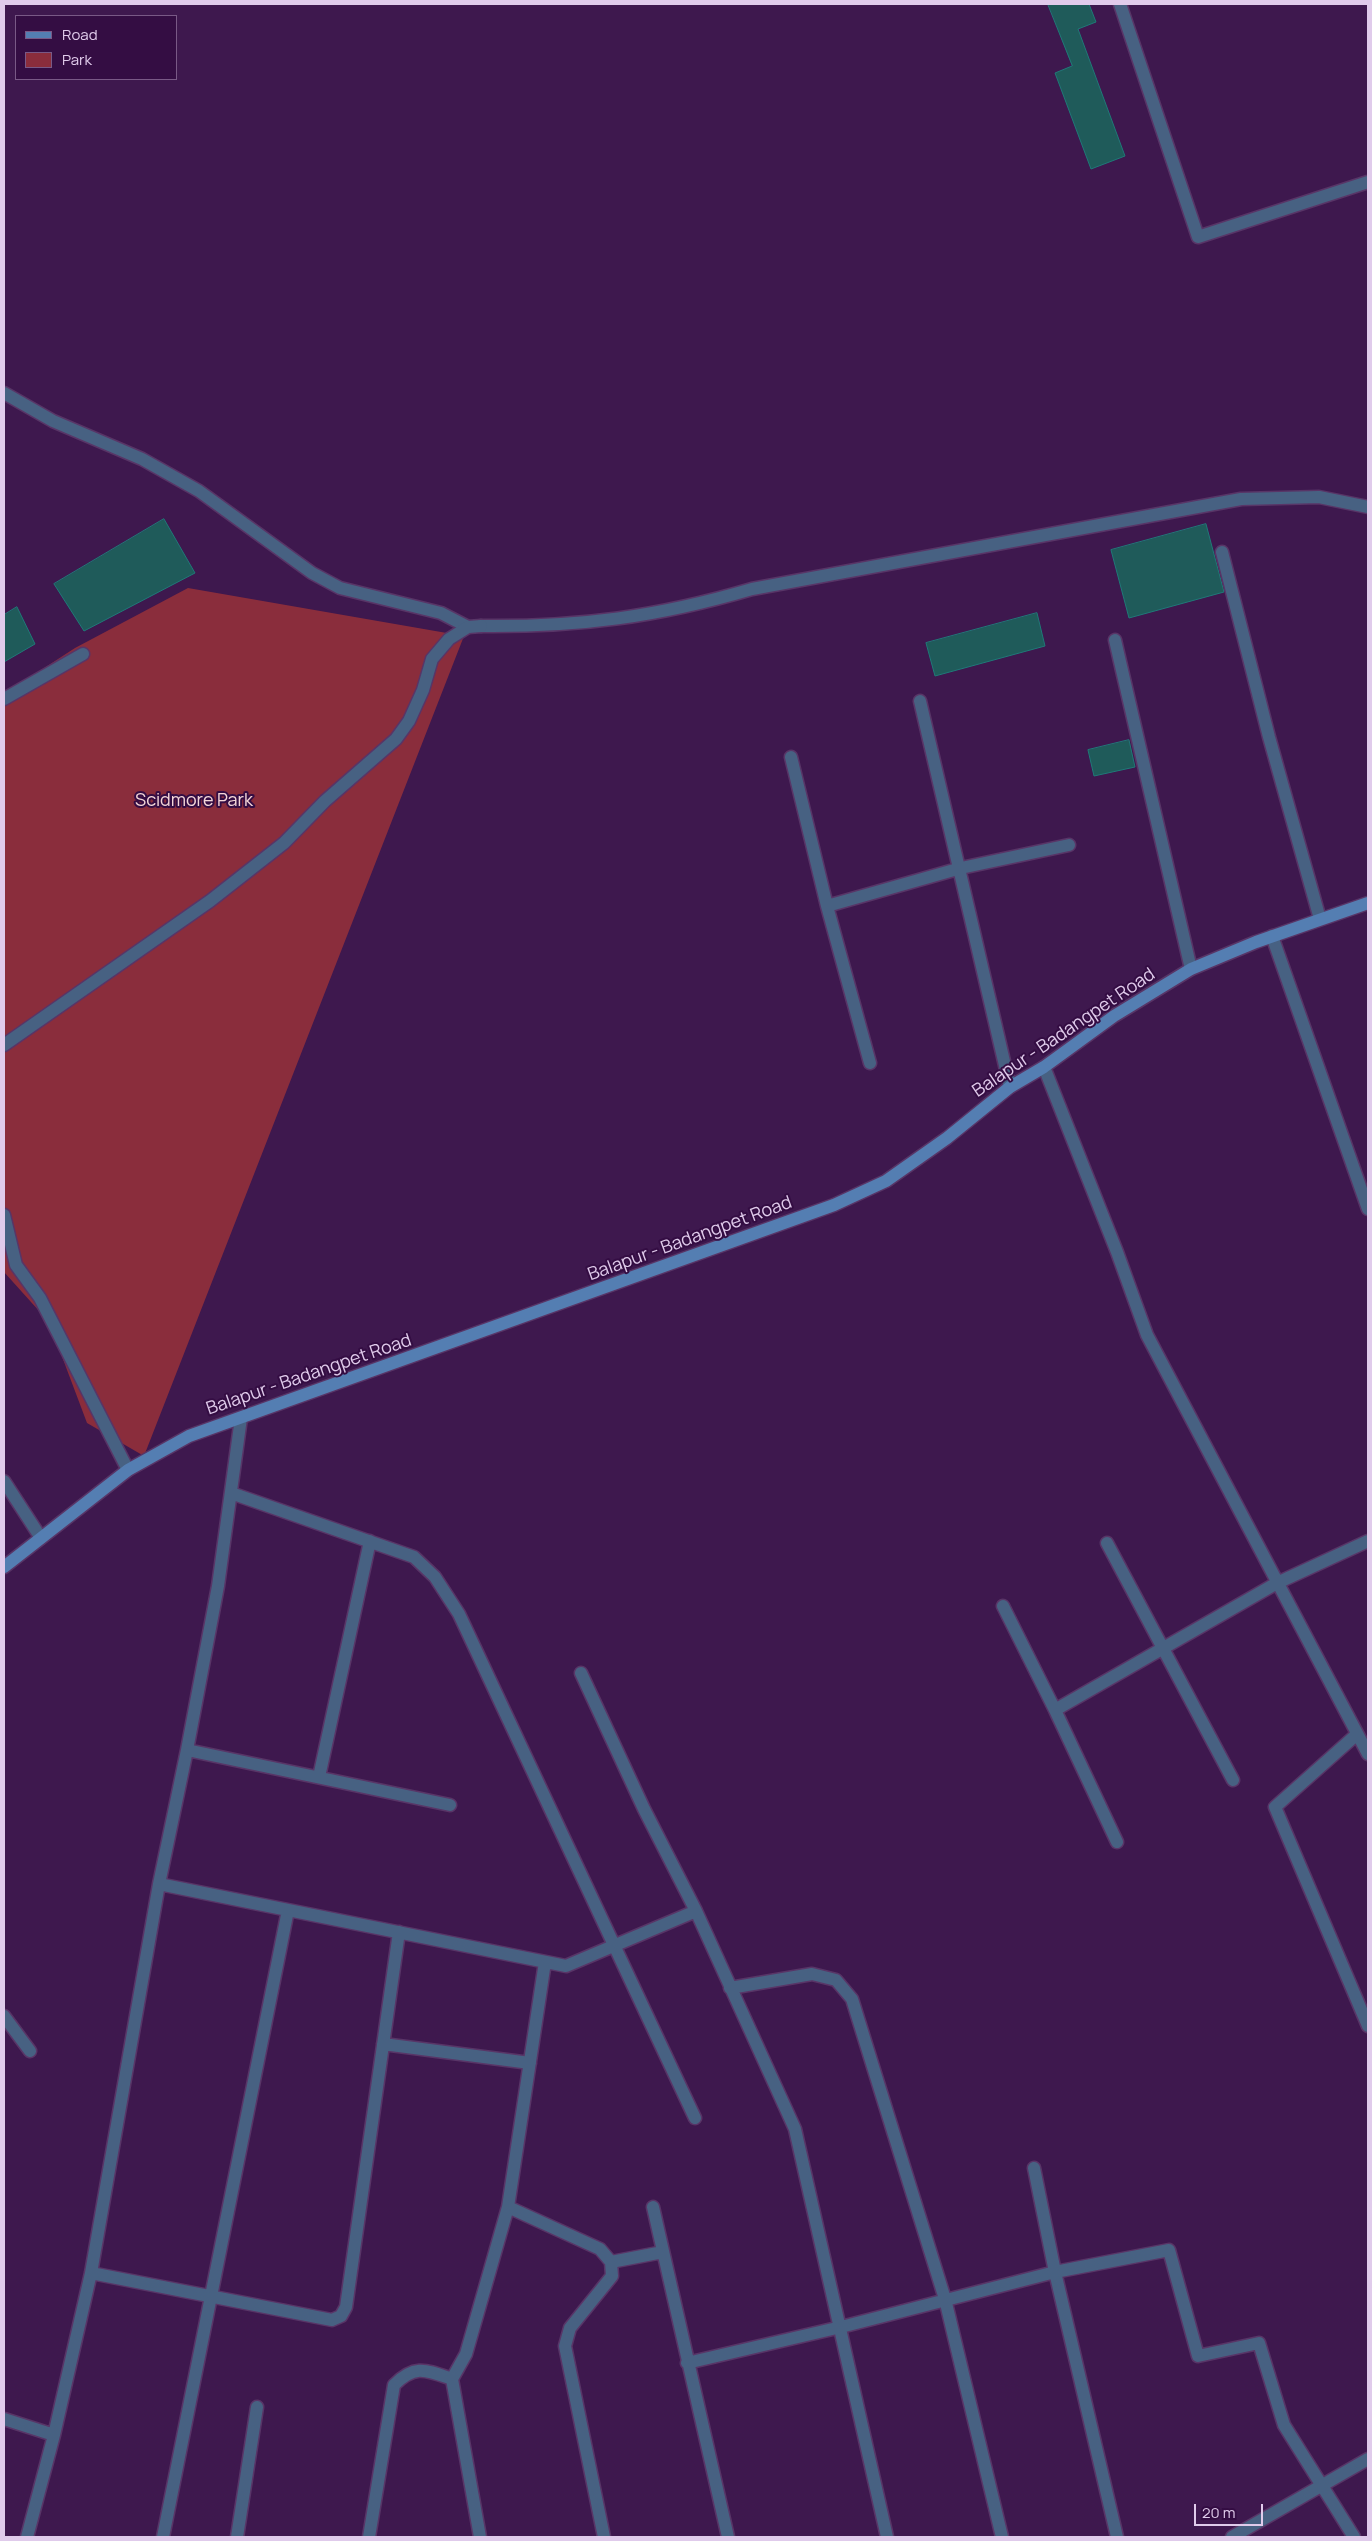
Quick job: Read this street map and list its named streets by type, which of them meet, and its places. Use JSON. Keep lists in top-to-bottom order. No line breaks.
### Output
{"streets":{"street":["Balapur - Badangpet Road"]},"parks":["Scidmore Park"],"legend":["Road","Park"],"scale_bar":"20 m"}
